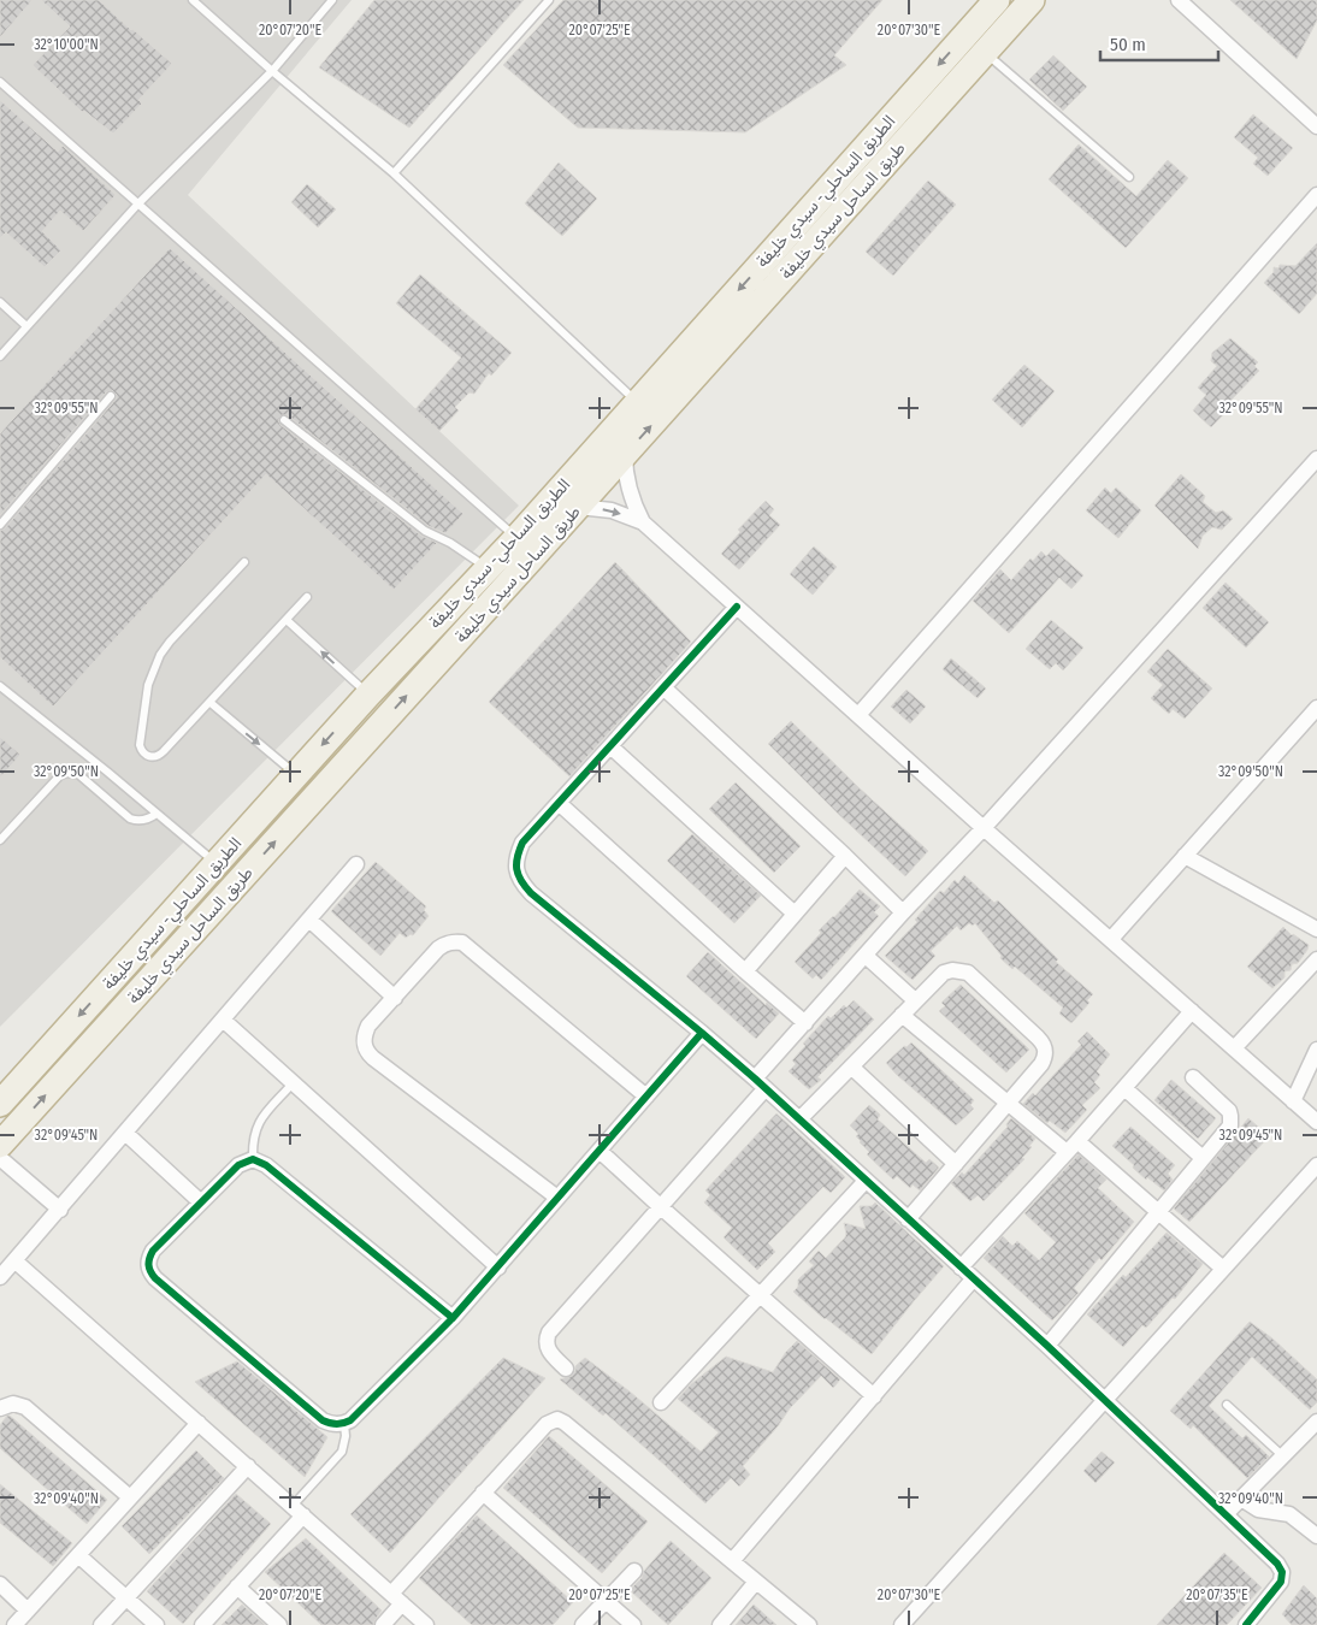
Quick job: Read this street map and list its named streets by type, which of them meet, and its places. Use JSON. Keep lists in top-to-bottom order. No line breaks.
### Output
{"streets":{"highway":["الطريق الساحلي- سيدي خليفة","طريق الساحل سيدي خليفة"]},"one_way":["الطريق الساحلي- سيدي خليفة","طريق الساحل سيدي خليفة"],"scale_bar":"50 m","coordinates":["20°07'20\"E","20°07'25\"E","20°07'30\"E","32°10'00\"N","32°09'55\"N","32°09'50\"N","32°09'45\"N","32°09'40\"N","20°07'35\"E"]}
